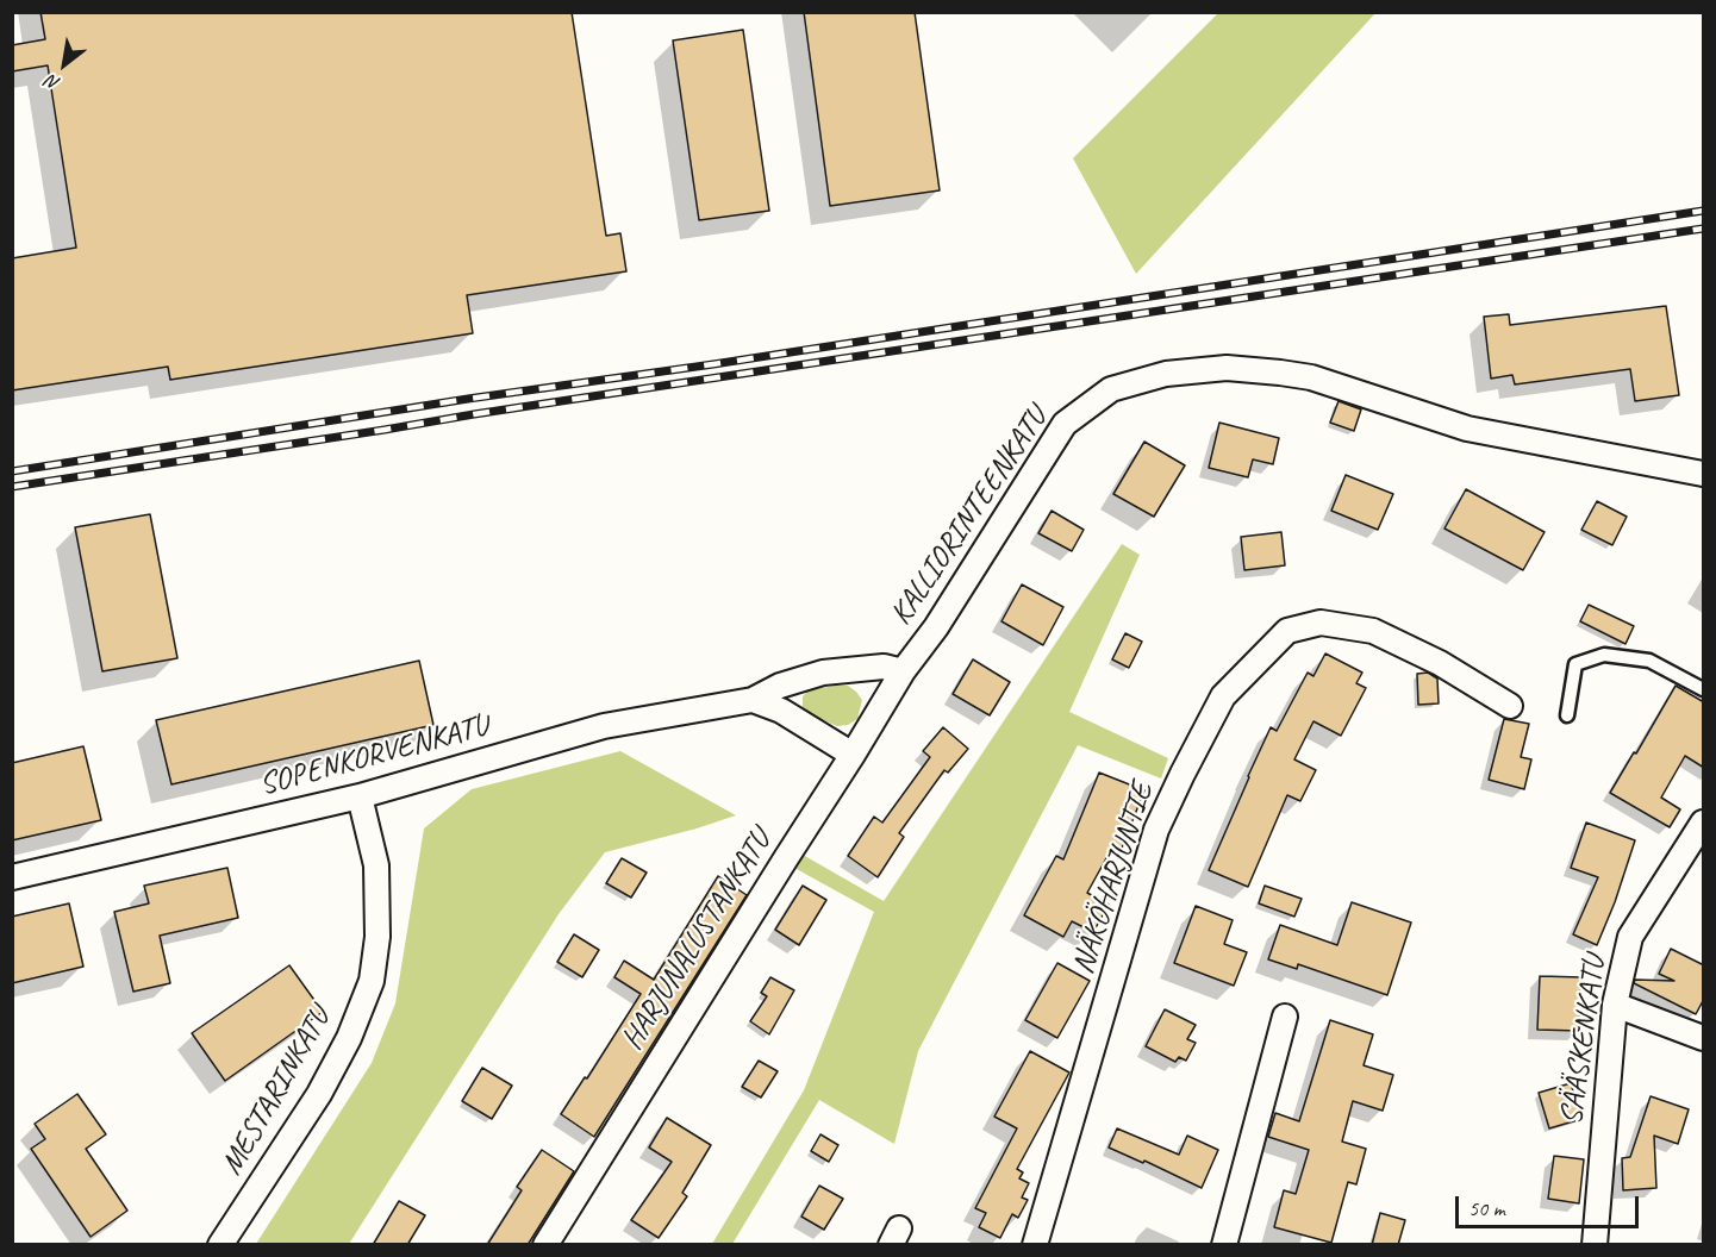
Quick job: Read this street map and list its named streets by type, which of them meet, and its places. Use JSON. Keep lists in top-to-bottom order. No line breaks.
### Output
{"streets":{"street":["KALLIORINTEENKATU","SOPENKORVENKATU","NÄKÖHARJUNTIE","HARJUNALUSTANKATU","SÄÄSKENKATU","MESTARINKATU"]},"crossings":[["KALLIORINTEENKATU","SOPENKORVENKATU"],["KALLIORINTEENKATU","HARJUNALUSTANKATU"],["SOPENKORVENKATU","MESTARINKATU"]],"scale_bar":"50 m","north":"bottom left"}
